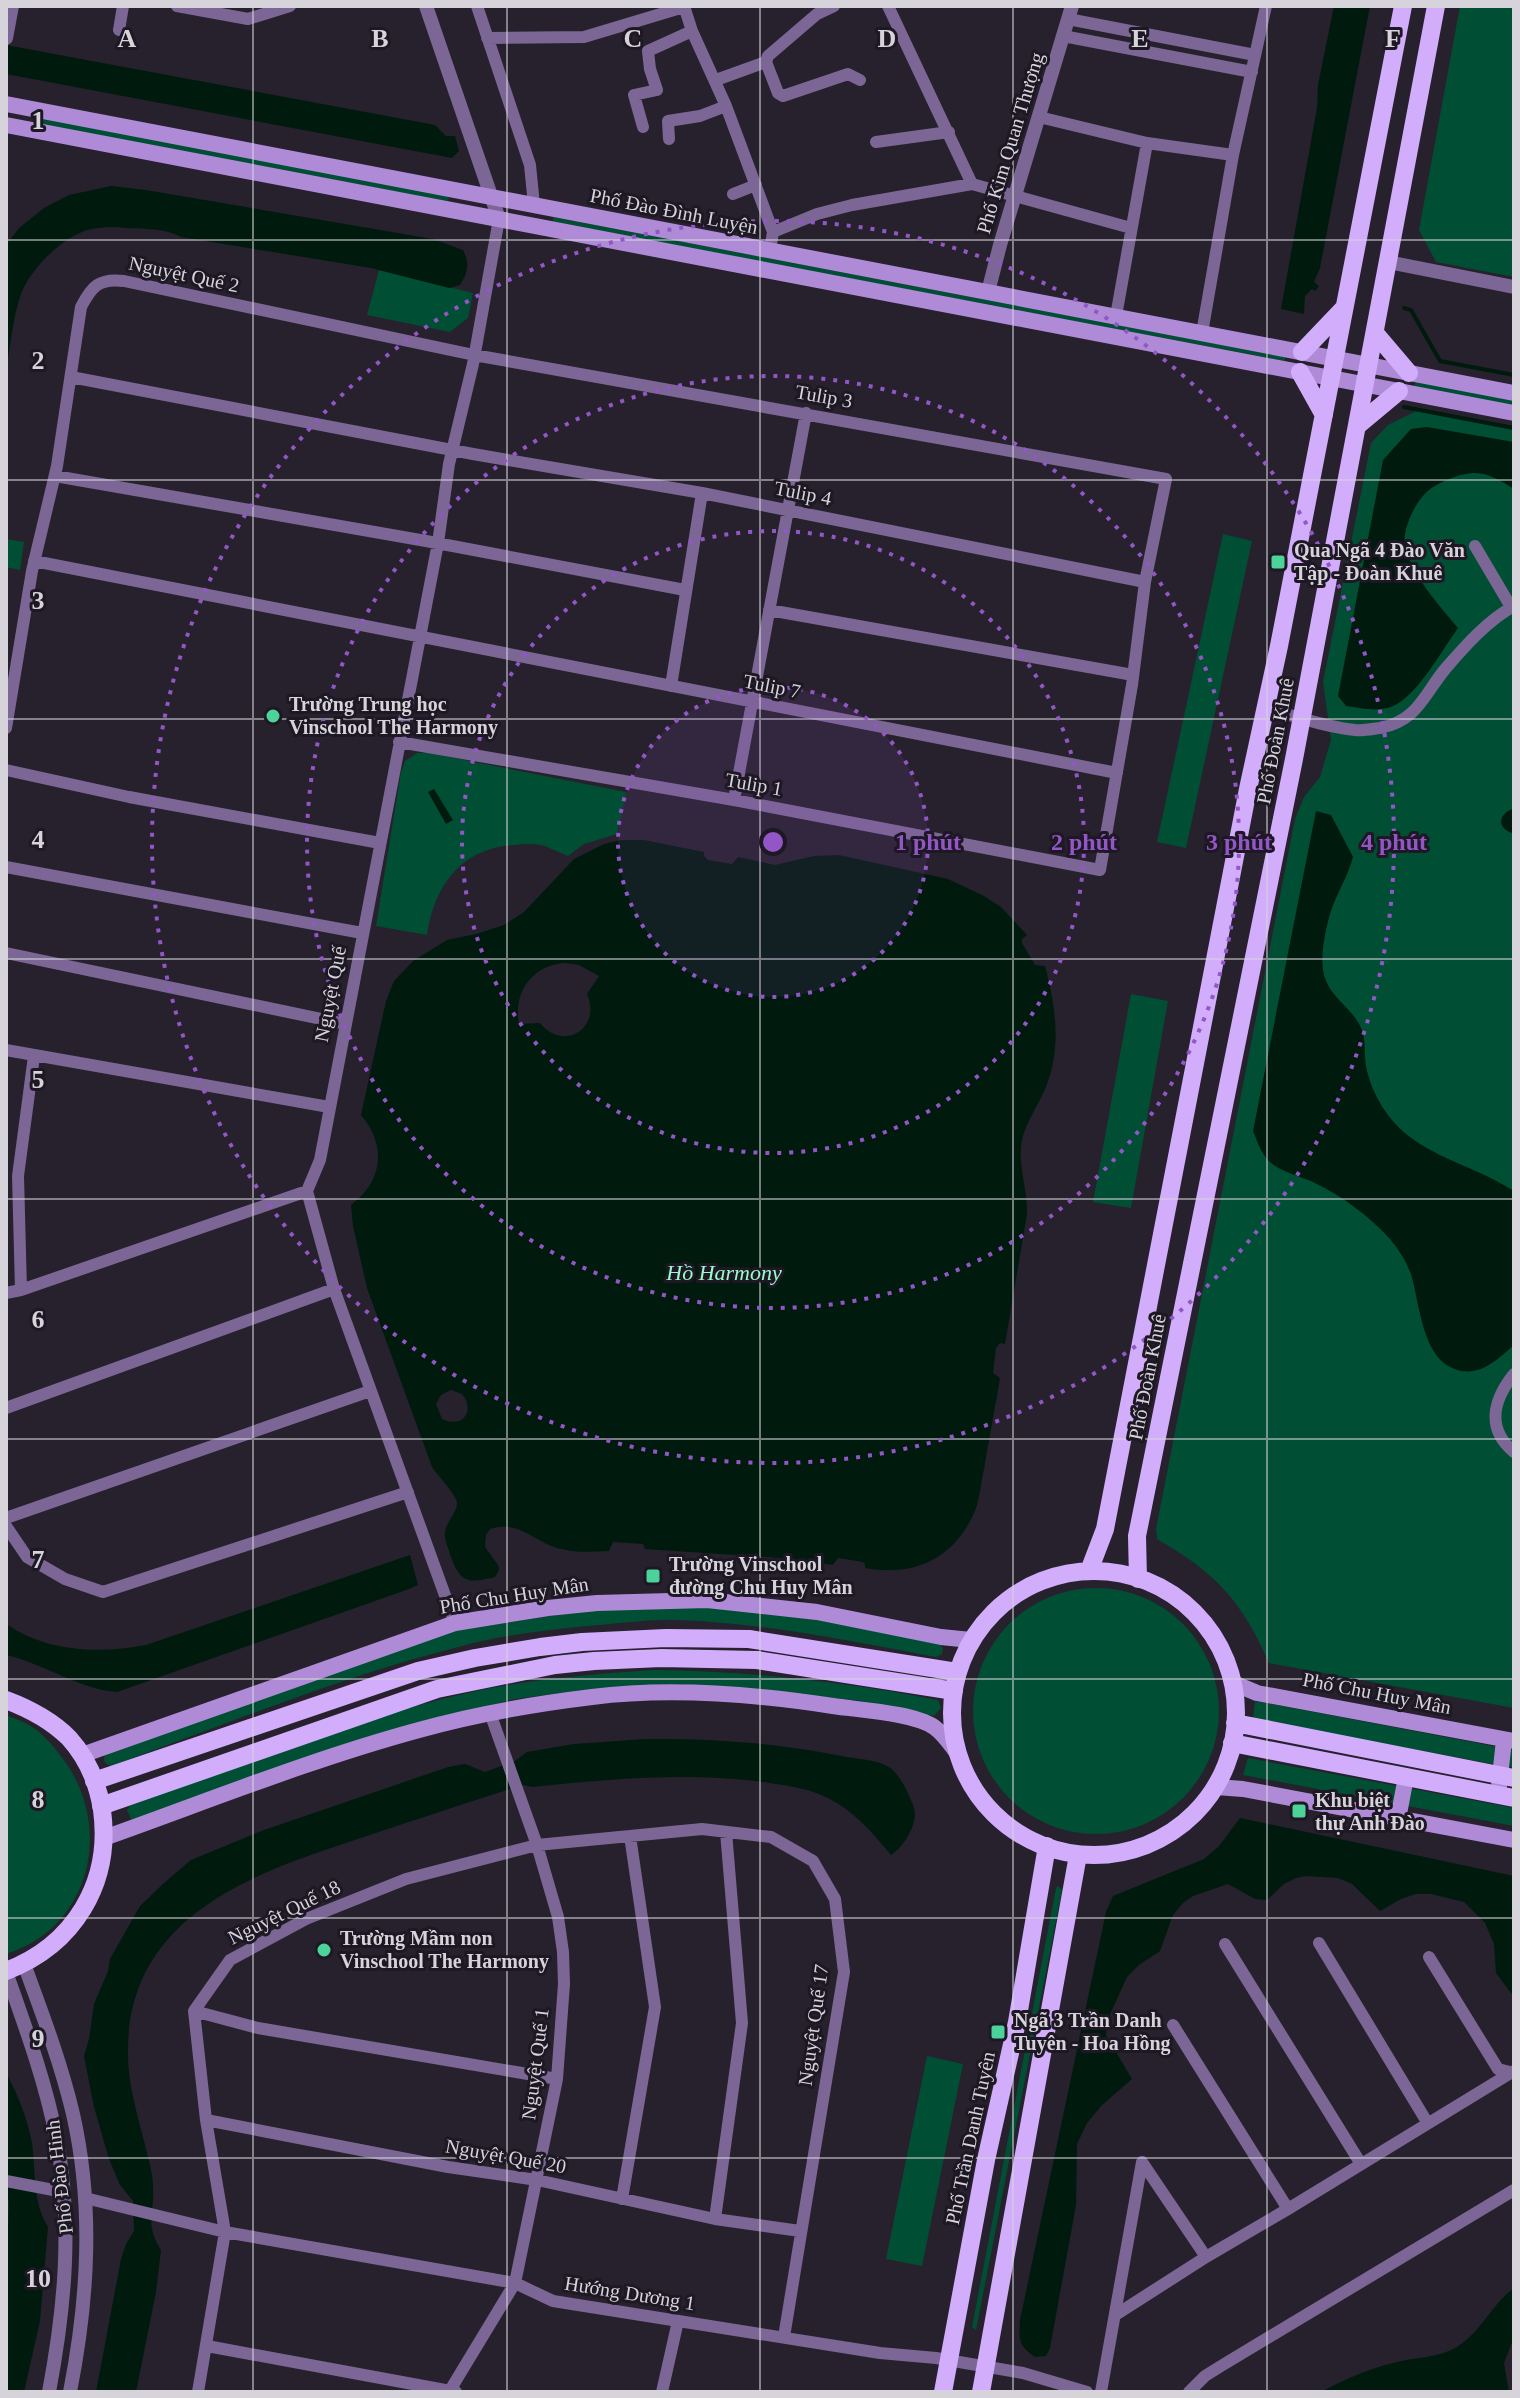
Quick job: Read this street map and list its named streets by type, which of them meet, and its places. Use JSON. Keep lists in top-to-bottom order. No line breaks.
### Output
{"streets":{"main road":["Phố Đào Đình Luyện","Phố Đoàn Khuê","Phố Chu Huy Mân","Phố Trần Danh Tuyên"],"street":["Phố Kim Quan Thượng","Nguyệt Quế 2","Tulip 3","Tulip 4","Tulip 7","Tulip 1","Nguyệt Quế","Nguyệt Quế 18","Nguyệt Quế 17","Nguyệt Quế 1","Nguyệt Quế 20","Phố Đào Hinh","Hướng Dương 1"]},"crossings":[["Phố Kim Quan Thượng","Phố Đào Đình Luyện"],["Phố Đào Đình Luyện","Phố Đoàn Khuê"],["Phố Đào Đình Luyện","Nguyệt Quế"],["Nguyệt Quế 2","Tulip 3"],["Nguyệt Quế 2","Tulip 4"],["Nguyệt Quế 2","Tulip 7"],["Nguyệt Quế 2","Nguyệt Quế"],["Tulip 3","Tulip 4"],["Tulip 3","Nguyệt Quế"],["Tulip 4","Nguyệt Quế"],["Tulip 7","Tulip 1"],["Tulip 7","Nguyệt Quế"],["Phố Đoàn Khuê","Phố Chu Huy Mân"],["Phố Đoàn Khuê","Phố Trần Danh Tuyên"],["Tulip 1","Nguyệt Quế"],["Phố Chu Huy Mân","Phố Trần Danh Tuyên"],["Nguyệt Quế 18","Nguyệt Quế 17"],["Nguyệt Quế 18","Nguyệt Quế 1"],["Nguyệt Quế 17","Nguyệt Quế 1"],["Nguyệt Quế 17","Nguyệt Quế 20"],["Nguyệt Quế 17","Hướng Dương 1"],["Nguyệt Quế 1","Nguyệt Quế 20"],["Nguyệt Quế 1","Hướng Dương 1"],["Phố Trần Danh Tuyên","Hướng Dương 1"],["Phố Đào Hinh","Hướng Dương 1"]],"water":["Hồ Harmony"],"places":{"transit":["Qua Ngã 4 Đào Văn Tập - Đoàn Khuê","Trường Vinschool đường Chu Huy Mân","Khu biệt thự Anh Đào","Ngã 3 Trần Danh Tuyên - Hoa Hồng"],"other":["Trường Trung học Vinschool The Harmony","Trường Mầm non Vinschool The Harmony"]},"grid":{"columns":["A","B","C","D","E","F"],"rows":["1","2","3","4","5","6","7","8","9","10"]},"rings":["1 phút","2 phút","3 phút","4 phút"]}
